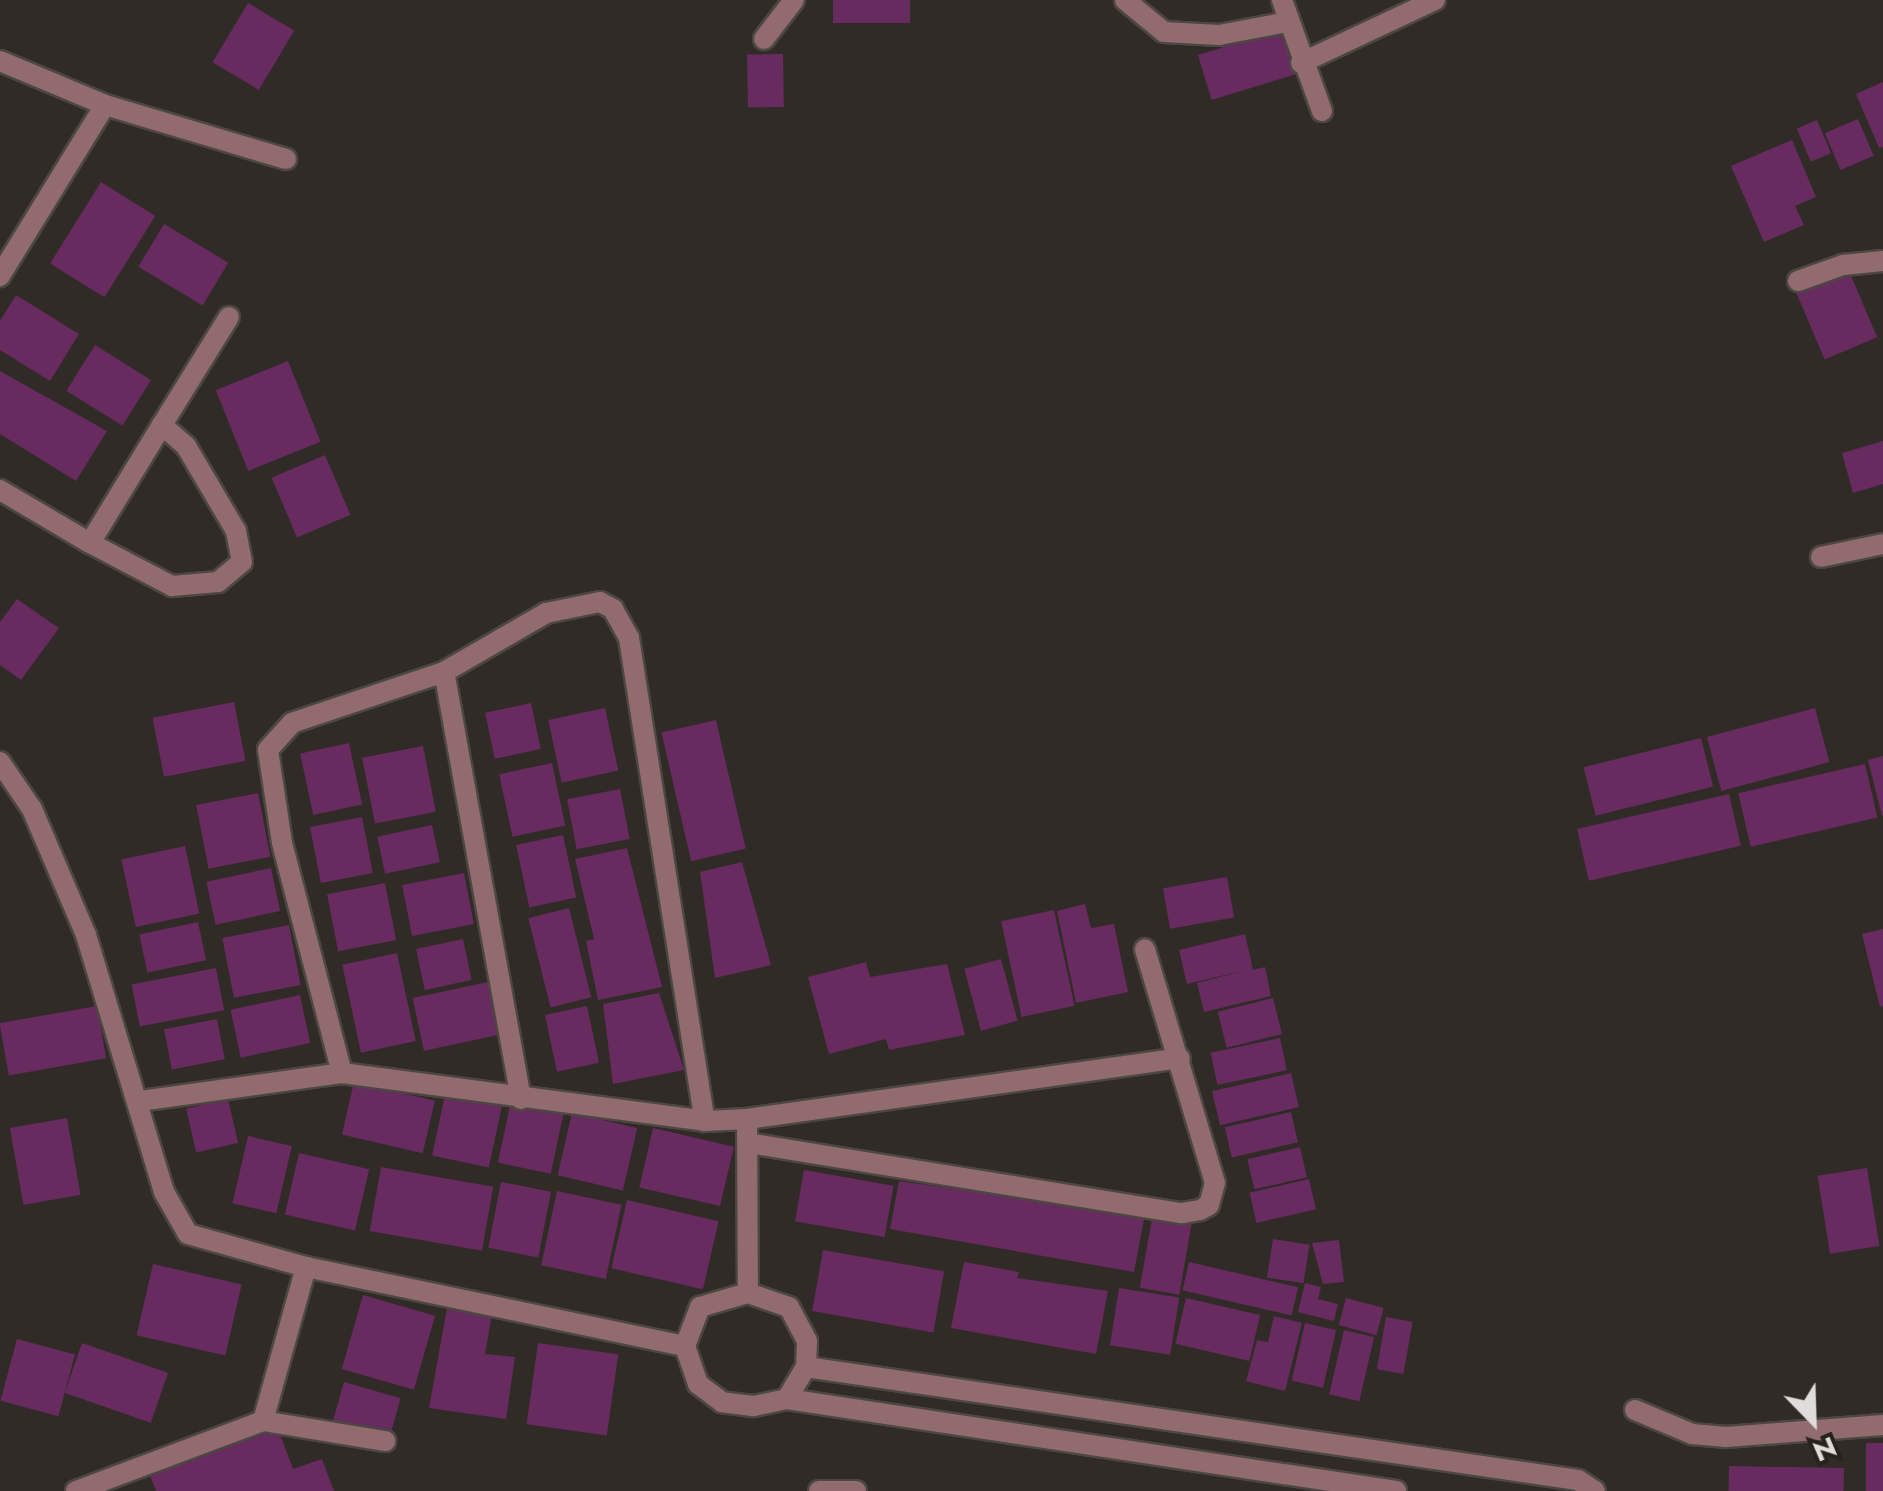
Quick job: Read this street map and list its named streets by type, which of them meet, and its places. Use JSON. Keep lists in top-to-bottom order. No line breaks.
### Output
{"north":"bottom right"}
